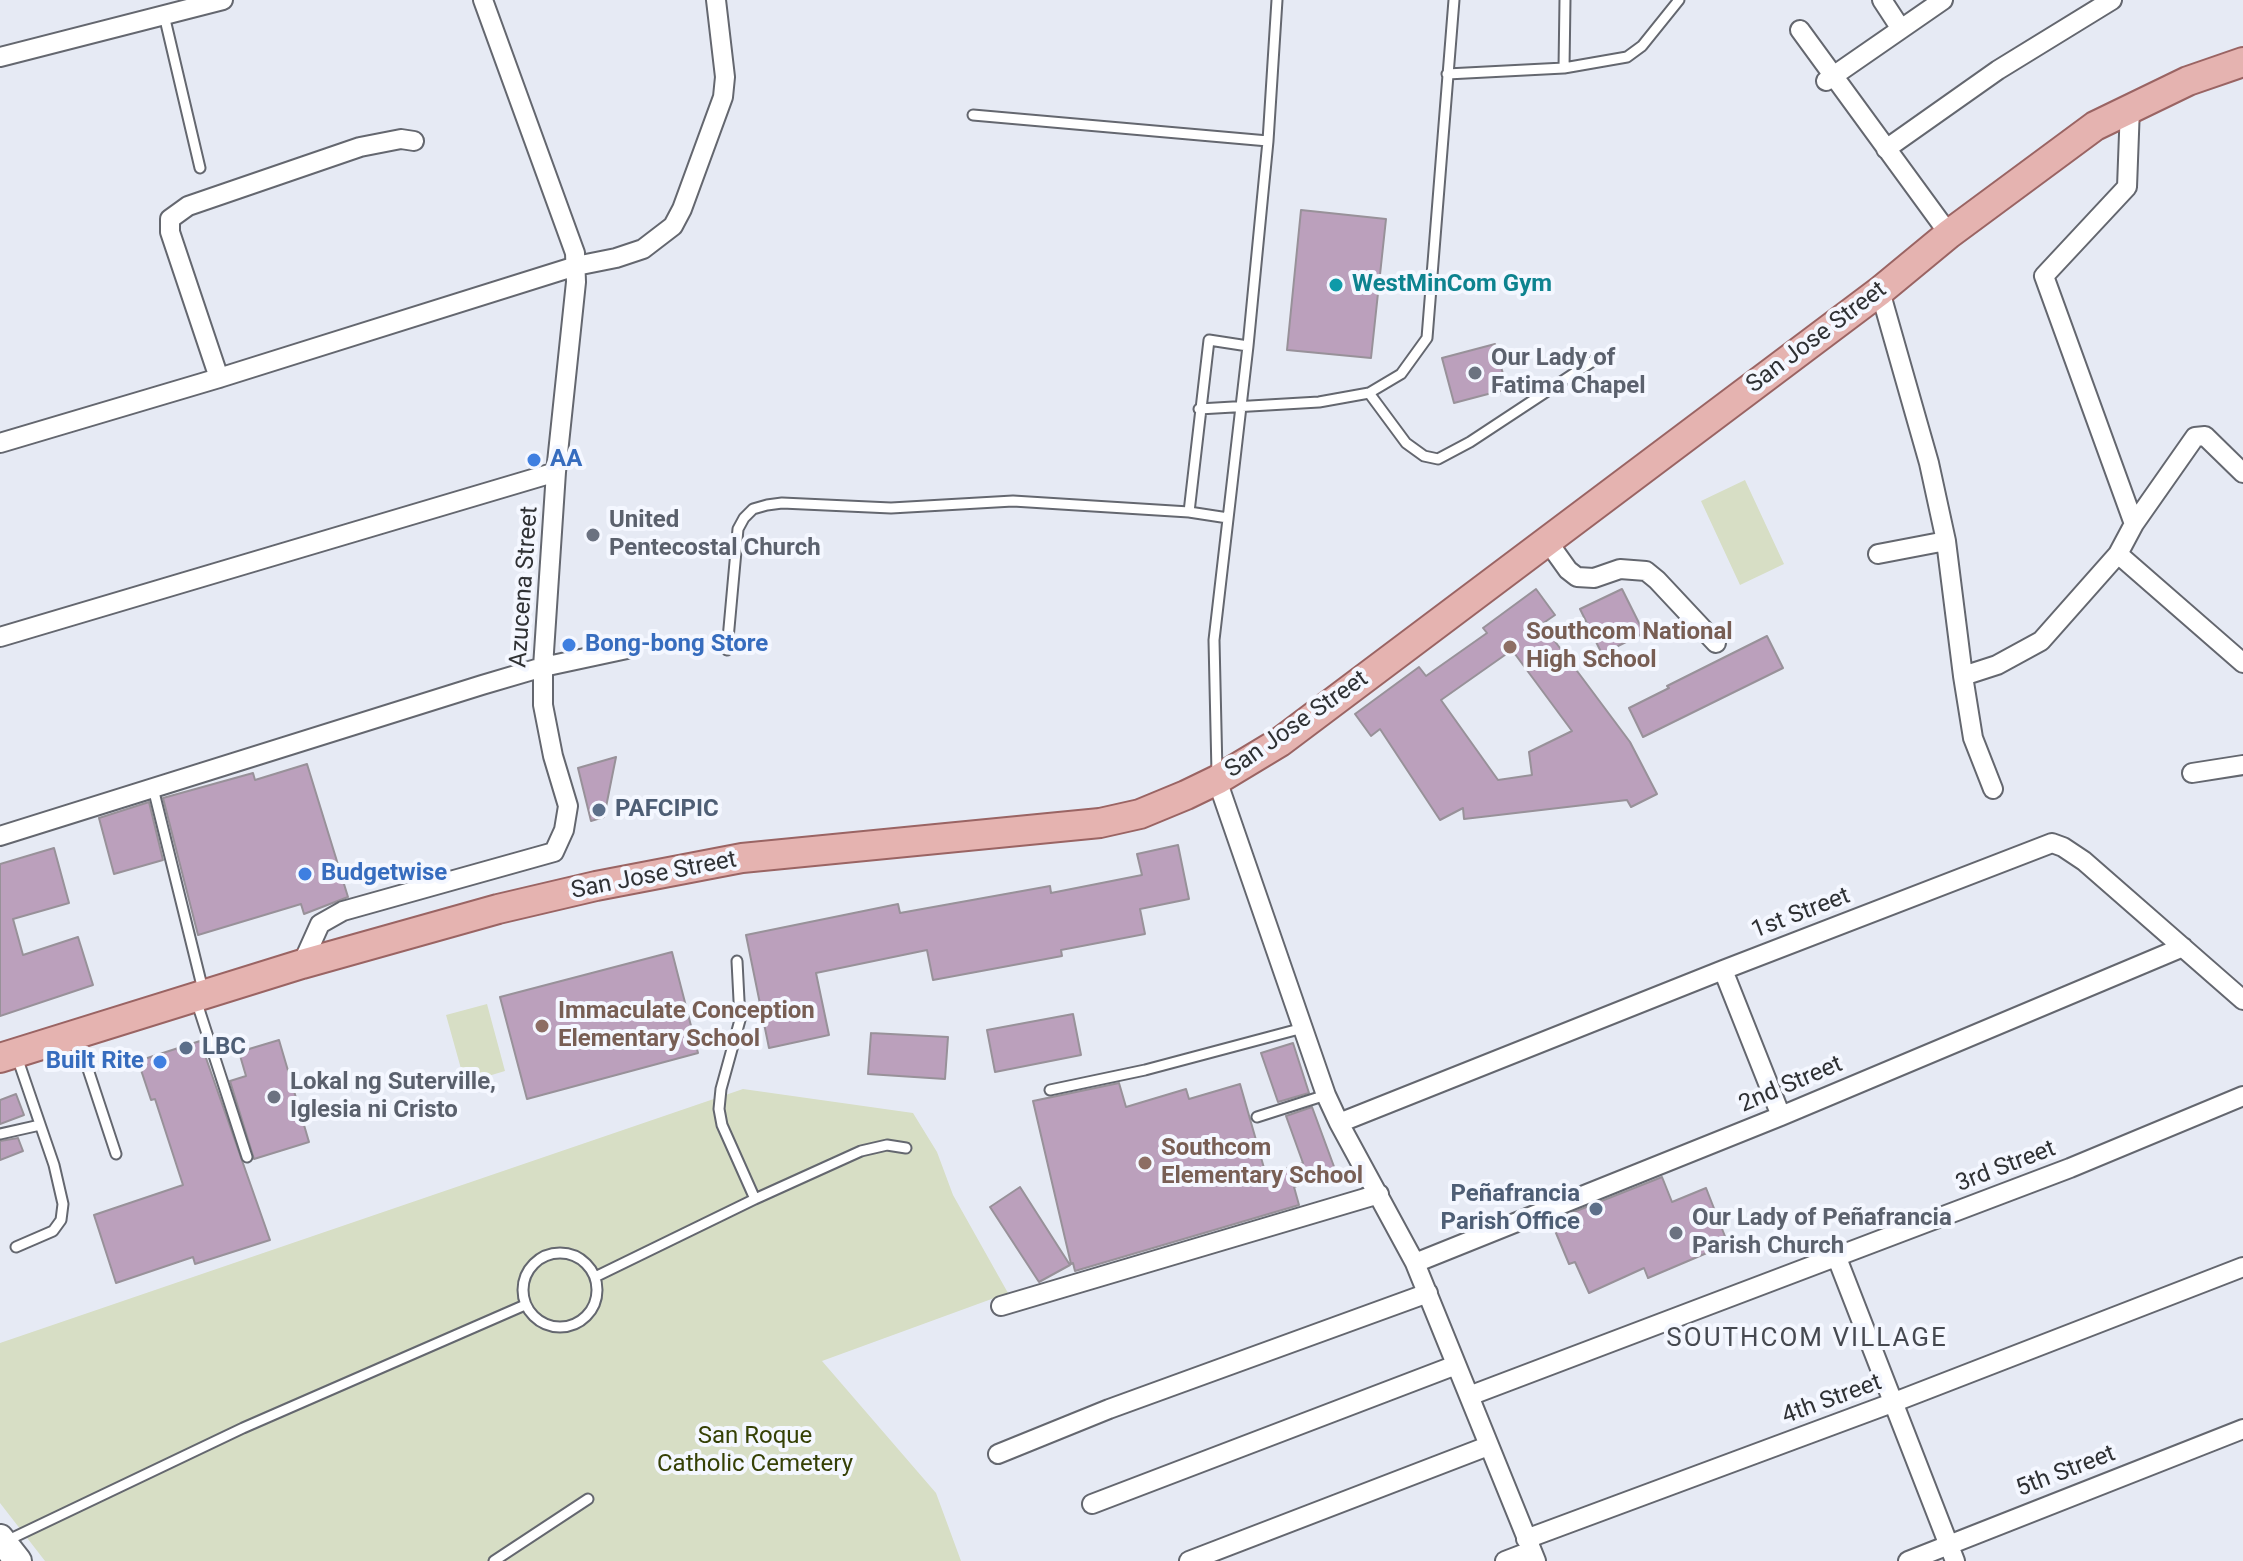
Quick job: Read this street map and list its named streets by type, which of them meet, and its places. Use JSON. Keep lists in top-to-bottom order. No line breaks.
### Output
{"streets":{"main road":["San Jose Street"],"street":["Azucena Street","1st Street","2nd Street","3rd Street","4th Street","5th Street"]},"crossings":[["San Jose Street","Azucena Street"],["1st Street","2nd Street"]],"districts":["SOUTHCOM VILLAGE"],"parks":["San Roque Catholic Cemetery"],"places":["WestMinCom Gym","Our Lady of Fatima Chapel","AA","United Pentecostal Church","Bong-bong Store","Southcom National High School","PAFCIPIC","Budgetwise","Immaculate Conception Elementary School","LBC","Built Rite","Lokal ng Suterville, Iglesia ni Cristo","Southcom Elementary School","Peñafrancia Parish Office","Our Lady of Peñafrancia Parish Church"]}
